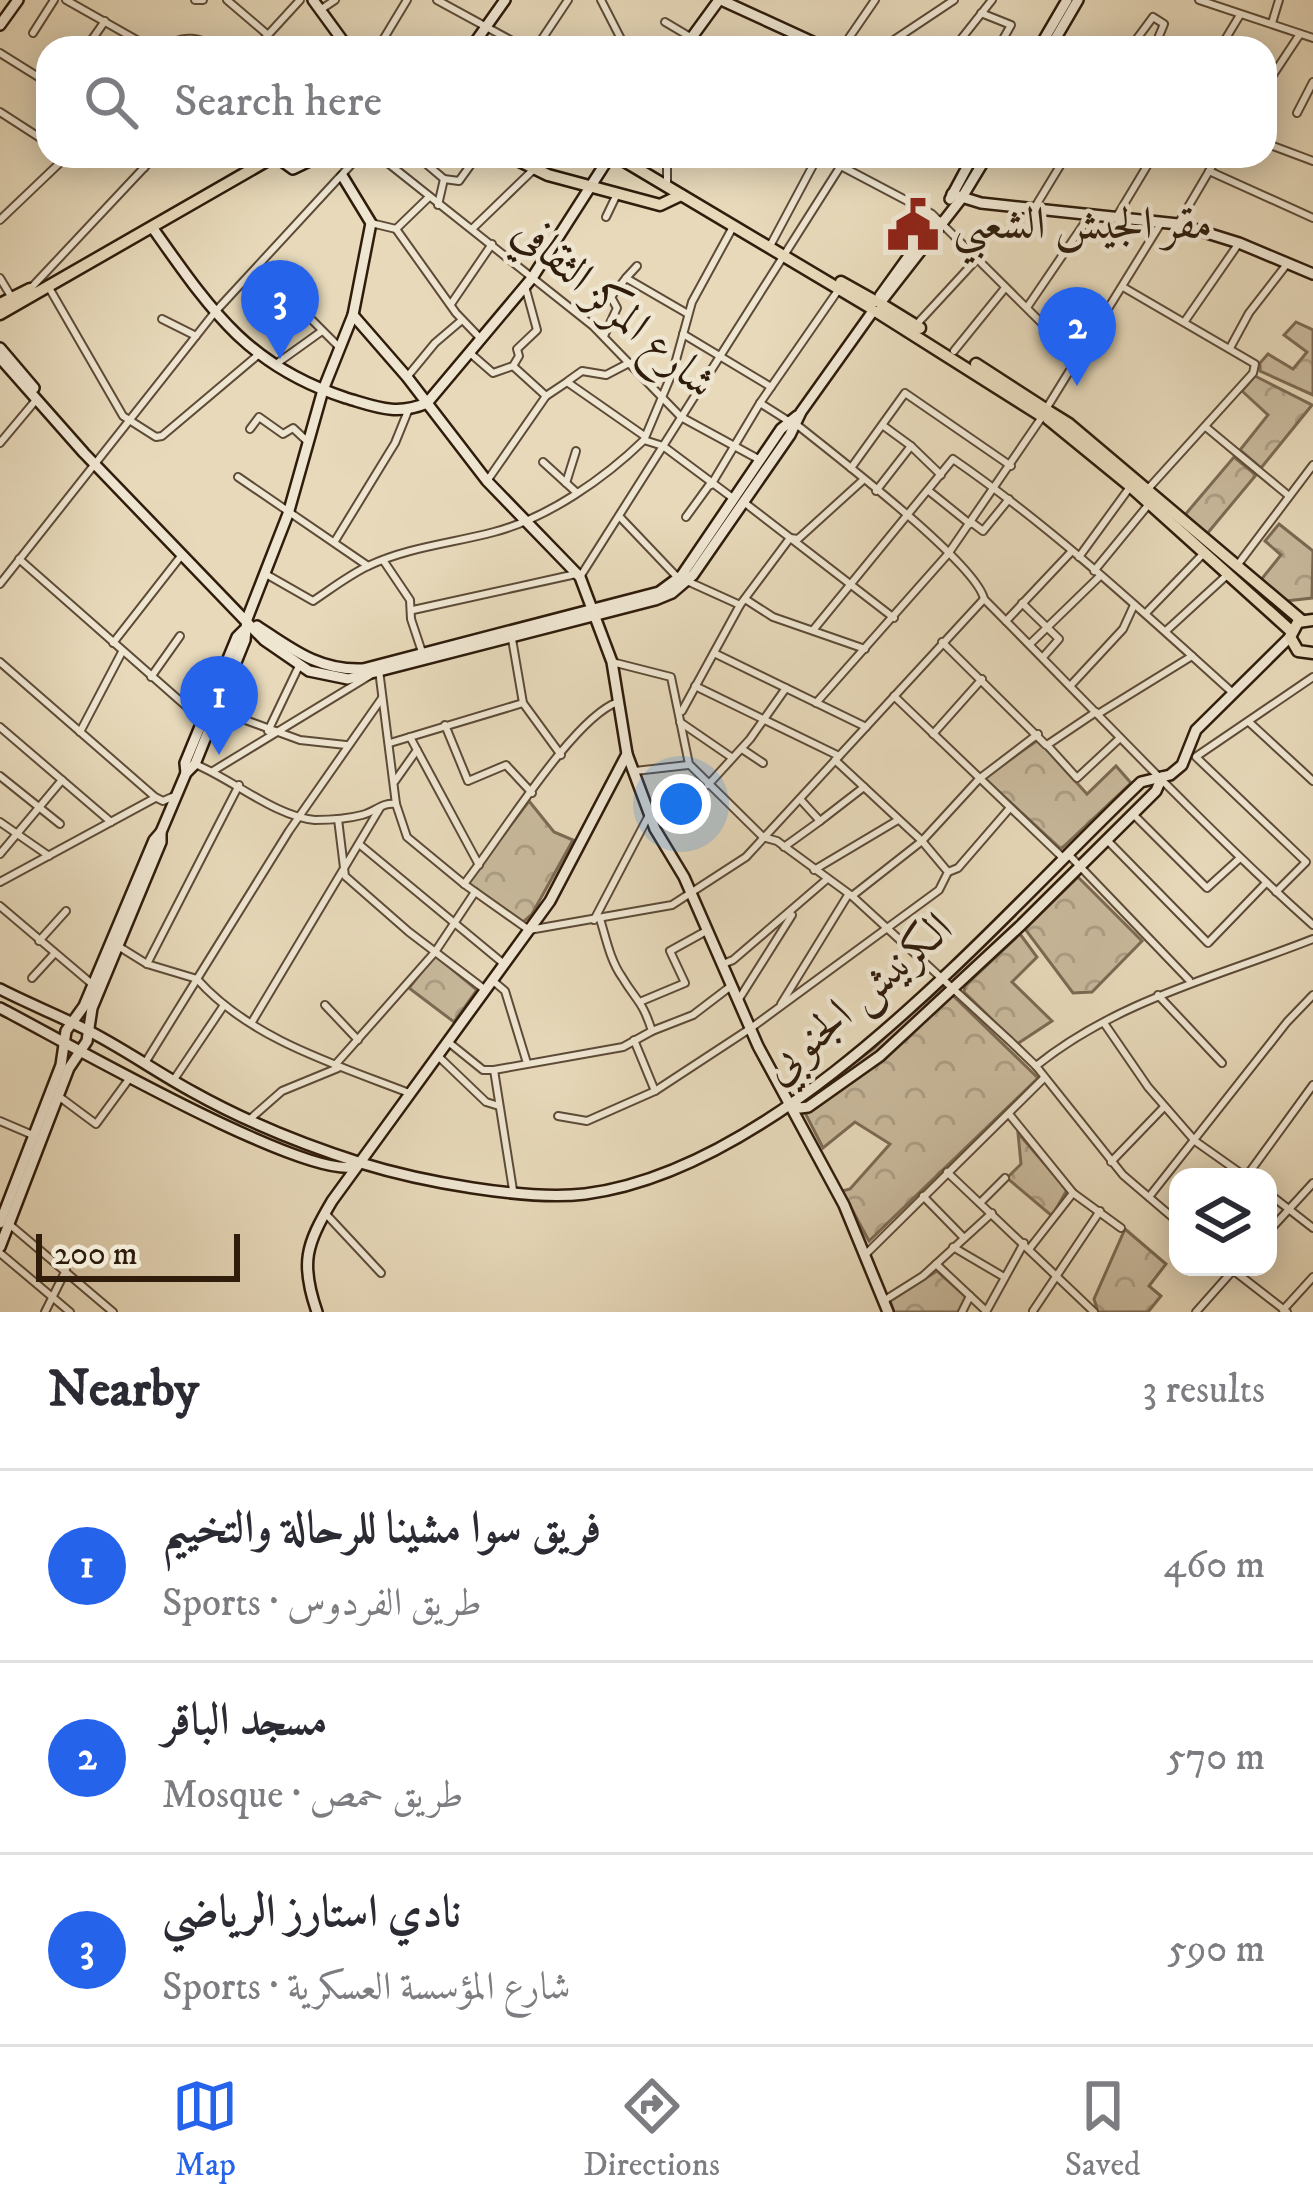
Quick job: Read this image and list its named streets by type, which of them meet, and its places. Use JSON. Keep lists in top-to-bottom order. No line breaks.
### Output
{"streets":{"main road":["الكرنيش الجنوبي"],"street":["شارع المركز الثقافي"]},"places":{"public building":["مقر الجيش الشعبي"]},"scale_bar":"200 m","page":{"search":"Search here","pins":["3","2","1"],"scale":"200 m","heading":["Nearby","3 results"],"list":[{"mark":"1","name":"فريق سوا مشينا للرحالة والتخييم","note":"Sports · طريق الفردوس","value":"460 m"},{"mark":"2","name":"مسجد الباقر","note":"Mosque · طريق حمص","value":"570 m"},{"mark":"3","name":"نادي استارز الرياضي","note":"Sports · شارع المؤسسة العسكرية","value":"590 m"}],"nav":["Map","Directions","Saved"]}}
